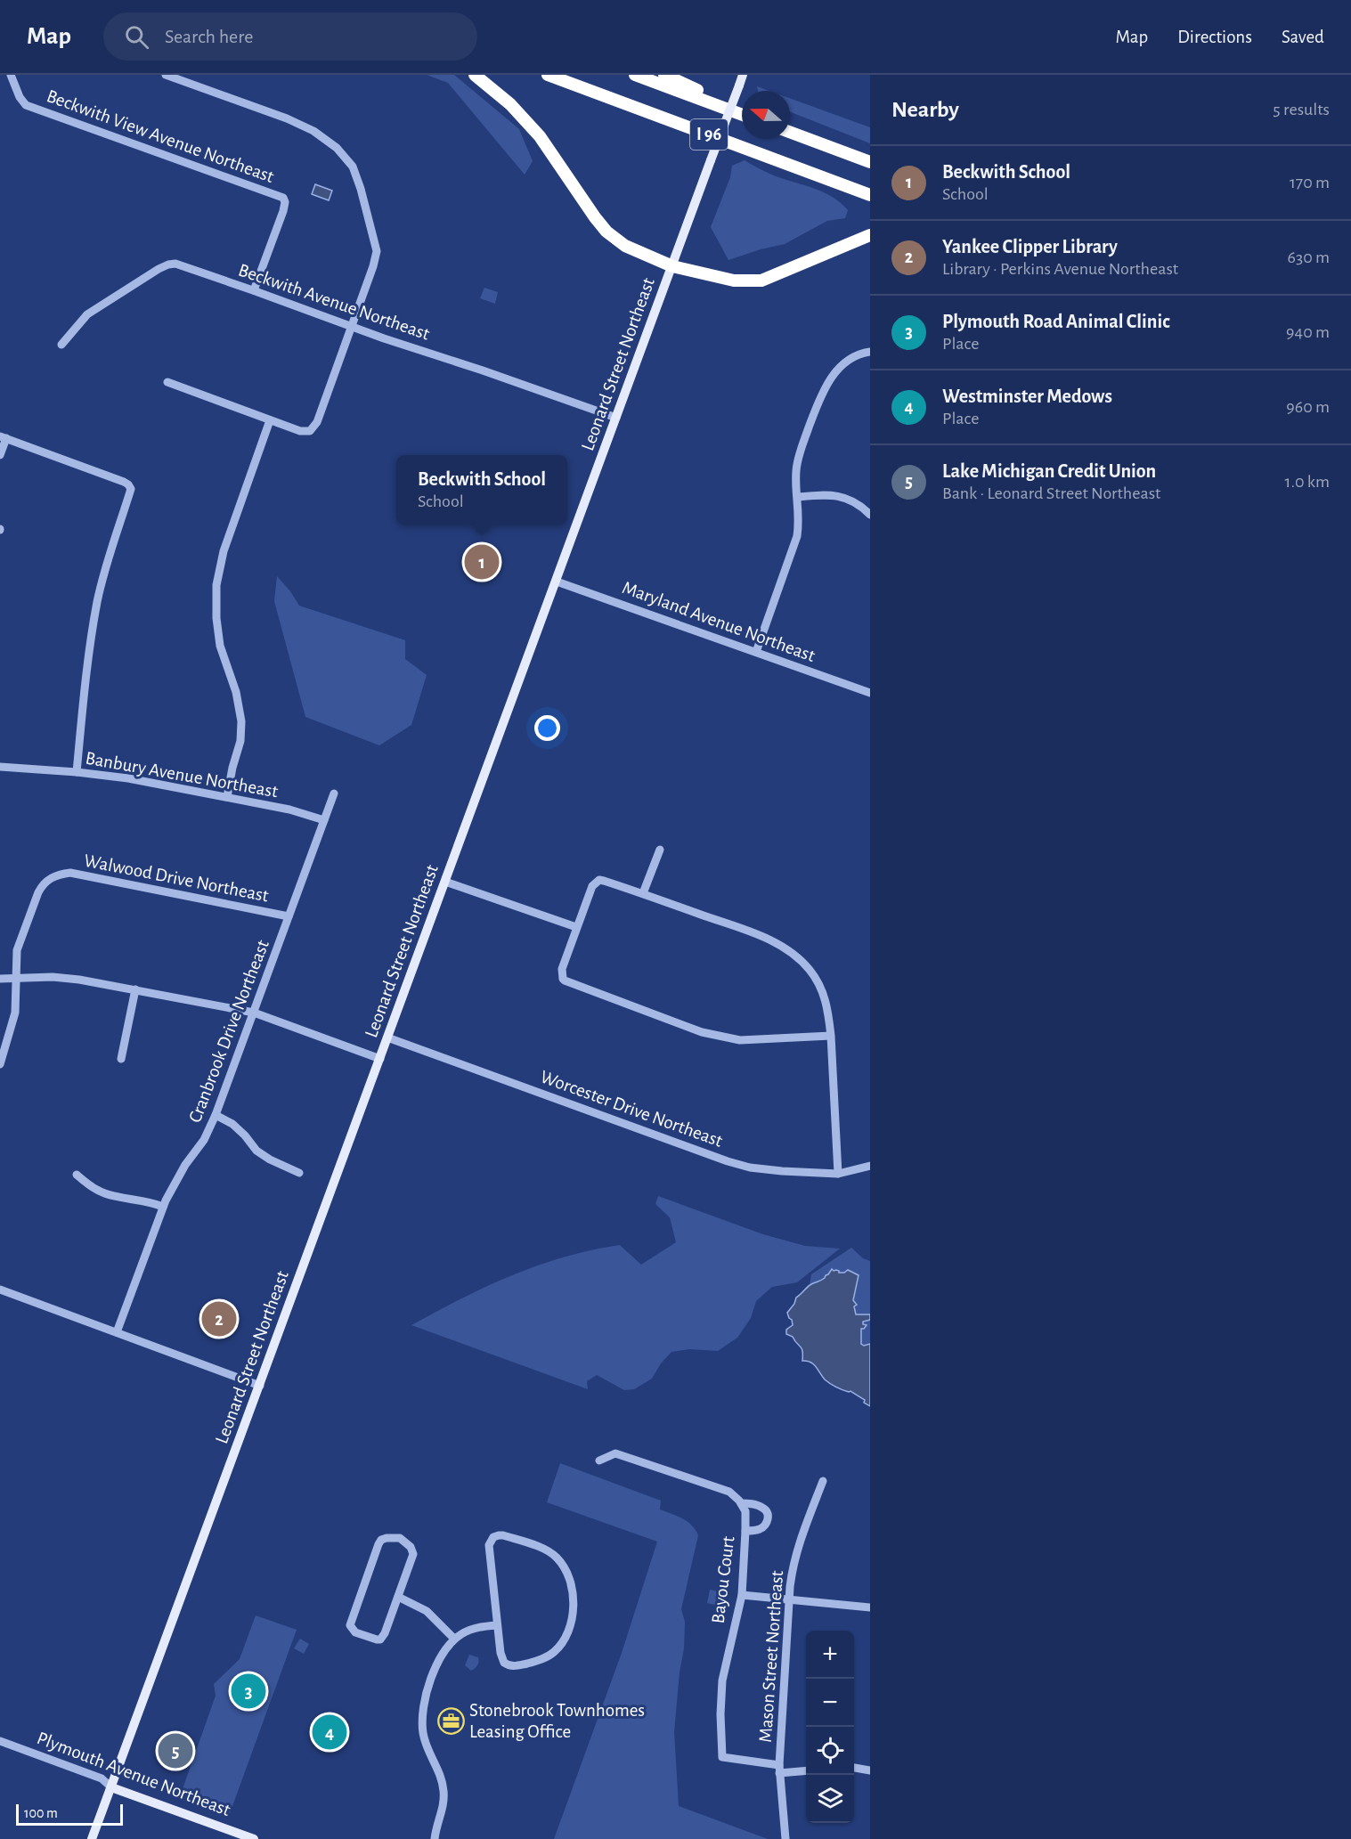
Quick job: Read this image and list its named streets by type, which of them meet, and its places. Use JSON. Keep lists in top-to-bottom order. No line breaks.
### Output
{"streets":{"highway":["I 96"],"main road":["Leonard Street Northeast","Plymouth Avenue Northeast"],"street":["Beckwith View Avenue Northeast","Beckwith Avenue Northeast","Maryland Avenue Northeast","Banbury Avenue Northeast","Walwood Drive Northeast","Cranbrook Drive Northeast","Worcester Drive Northeast","Bayou Court","Mason Street Northeast"]},"crossings":[["Beckwith View Avenue Northeast","Beckwith Avenue Northeast"],["Beckwith Avenue Northeast","Leonard Street Northeast"],["Leonard Street Northeast","Maryland Avenue Northeast"],["Leonard Street Northeast","Worcester Drive Northeast"],["Leonard Street Northeast","Plymouth Avenue Northeast"],["Banbury Avenue Northeast","Cranbrook Drive Northeast"],["Walwood Drive Northeast","Cranbrook Drive Northeast"],["Bayou Court","Mason Street Northeast"]],"places":{"office":["Stonebrook Townhomes Leasing Office"]},"scale_bar":"100 m","north":"left","page":{"header":"Map","search":"Search here","nav":["Map","Directions","Saved"],"heading":["Nearby","5 results"],"list":[{"mark":"1","name":"Beckwith School","note":"School","value":"170 m"},{"mark":"2","name":"Yankee Clipper Library","note":"Library · Perkins Avenue Northeast","value":"630 m"},{"mark":"3","name":"Plymouth Road Animal Clinic","note":"Place","value":"940 m"},{"mark":"4","name":"Westminster Medows","note":"Place","value":"960 m"},{"mark":"5","name":"Lake Michigan Credit Union","note":"Bank · Leonard Street Northeast","value":"1.0 km"}],"popup":["Beckwith School","School"],"pins":["1","2","3","4","5"],"map_buttons":["+","−"],"scale":"100 m"}}
